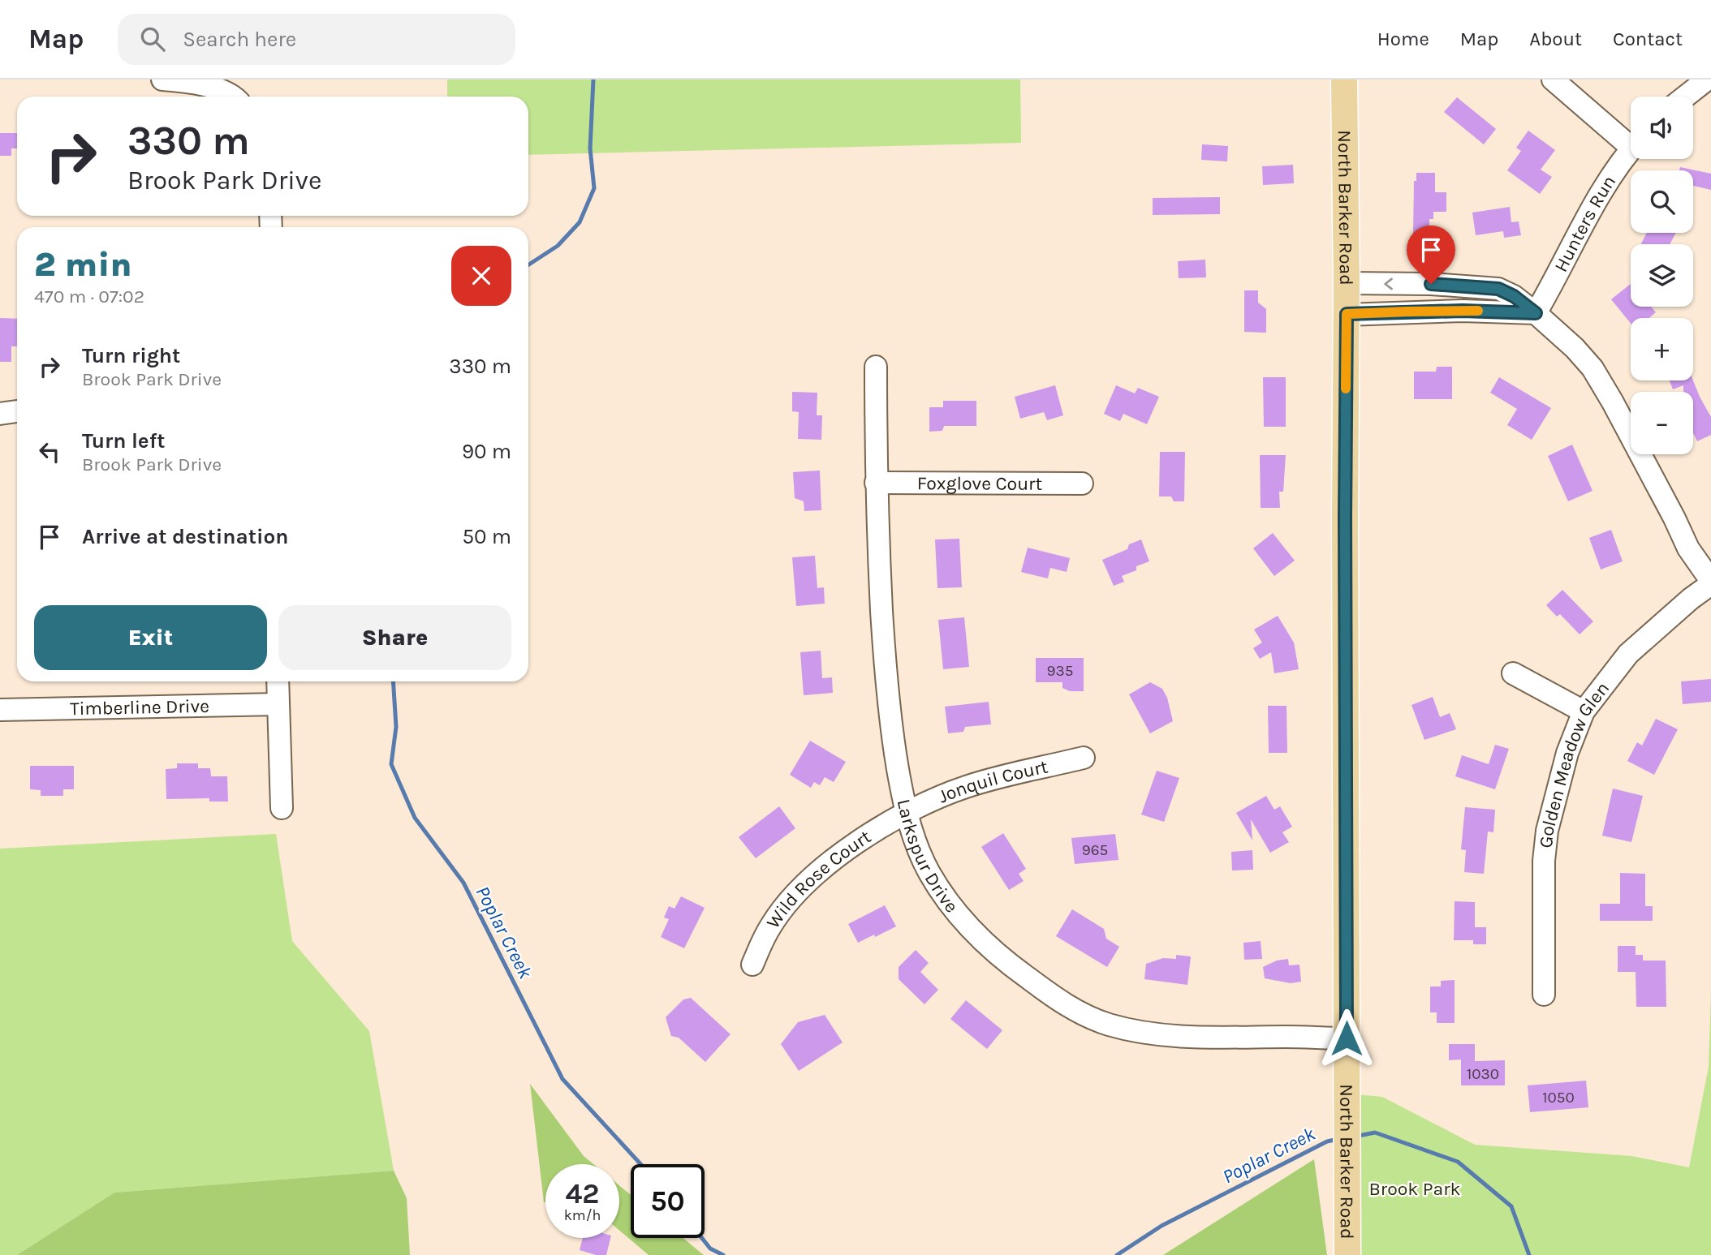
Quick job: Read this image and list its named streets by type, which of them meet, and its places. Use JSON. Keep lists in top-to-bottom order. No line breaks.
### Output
{"streets":{"main road":["North Barker Road"],"street":["Hunters Run","Foxglove Court","Timberline Drive","Golden Meadow Glen","Jonquil Court","Larkspur Drive","Wild Rose Court"]},"crossings":[["North Barker Road","Larkspur Drive"],["Foxglove Court","Larkspur Drive"],["Jonquil Court","Larkspur Drive"],["Jonquil Court","Wild Rose Court"],["Larkspur Drive","Wild Rose Court"]],"water":["Poplar Creek"],"parks":["Brook Park"],"house_numbers":["935","965","1030","1050"],"page":{"header":"Map","search":"Search here","nav":["Home","Map","About","Contact"],"map_buttons":["+","−"],"turn":["330 m","Brook Park Drive"],"heading":["2 min","470 m · 07:02"],"list":[{"name":"Turn right","note":"Brook Park Drive","value":"330 m"},{"name":"Turn left","note":"Brook Park Drive","value":"90 m"},{"name":"Arrive at destination","value":"50 m"}],"buttons":["Exit","Share"],"speed":"42 km/h","limit":"50"}}
